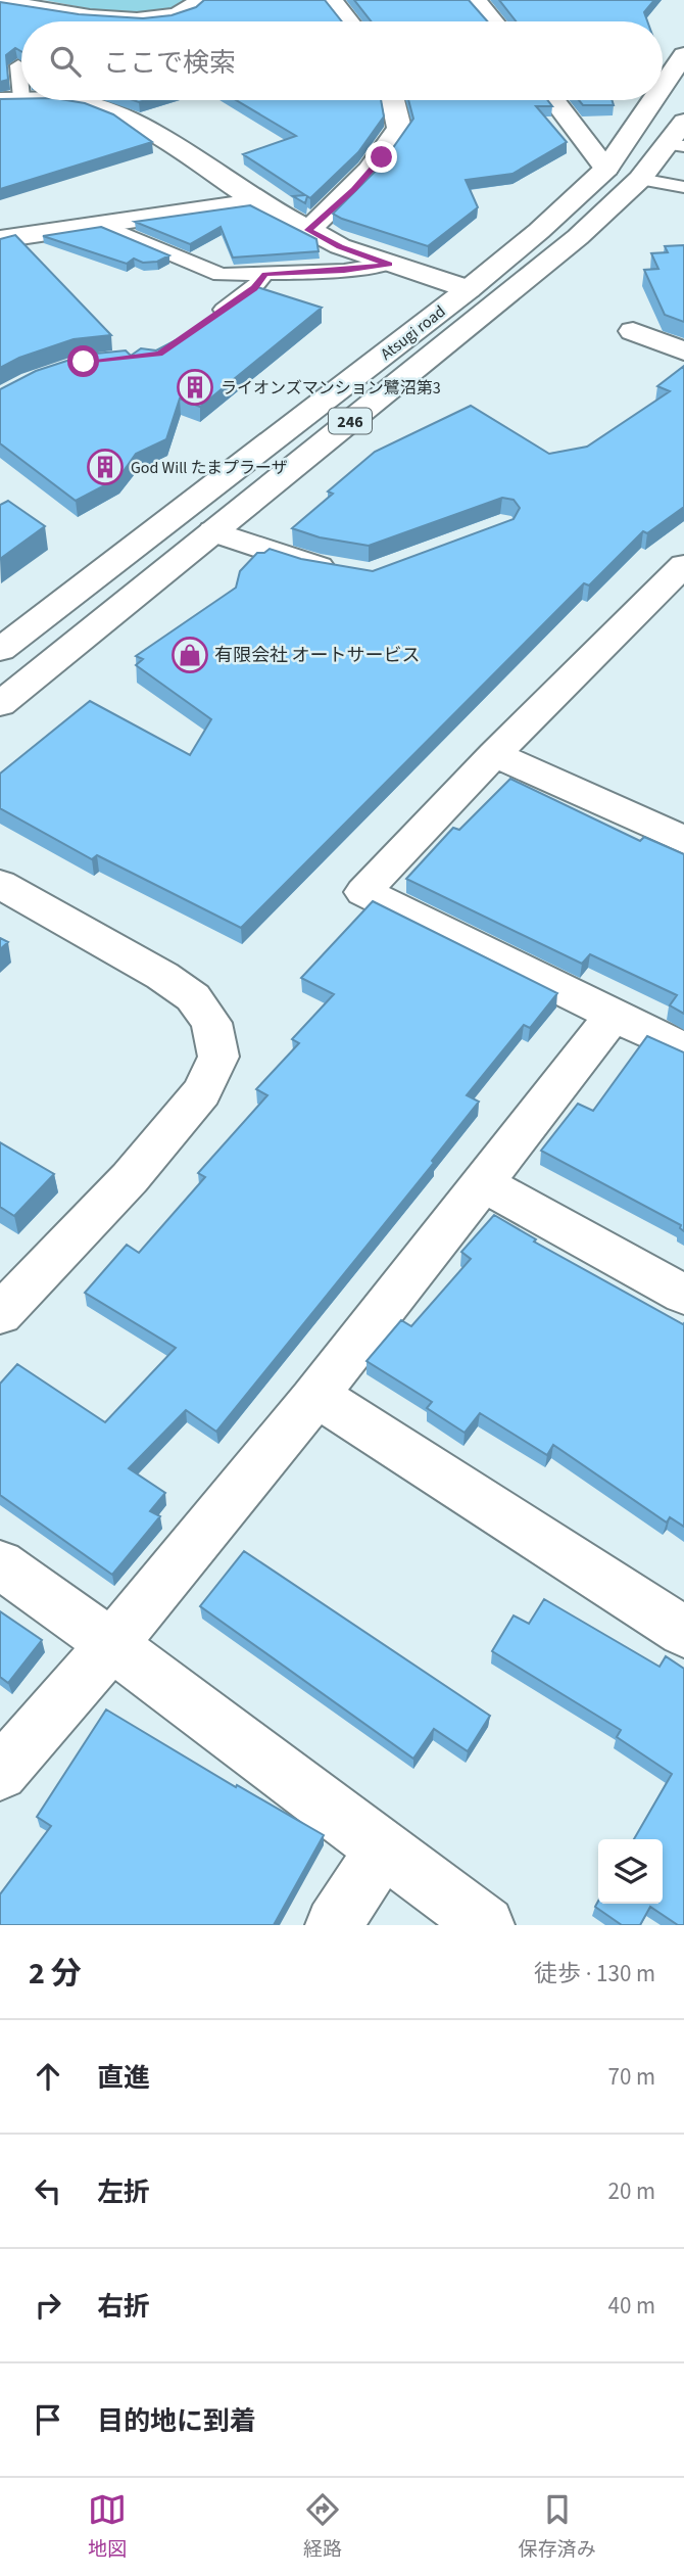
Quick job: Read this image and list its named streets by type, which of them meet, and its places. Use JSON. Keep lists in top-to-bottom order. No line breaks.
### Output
{"streets":{"main road":["Atsugi road","246"]},"places":{"building":["ライオンズマンション鷺沼第3","God Will たまプラーザ"],"shop":["有限会社 オートサービス"]},"page":{"search":"ここで検索","heading":["2 分","徒歩 · 130 m"],"list":[["直進","70 m"],["左折","20 m"],["右折","40 m"],"目的地に到着"],"nav":["地図","経路","保存済み"]}}
